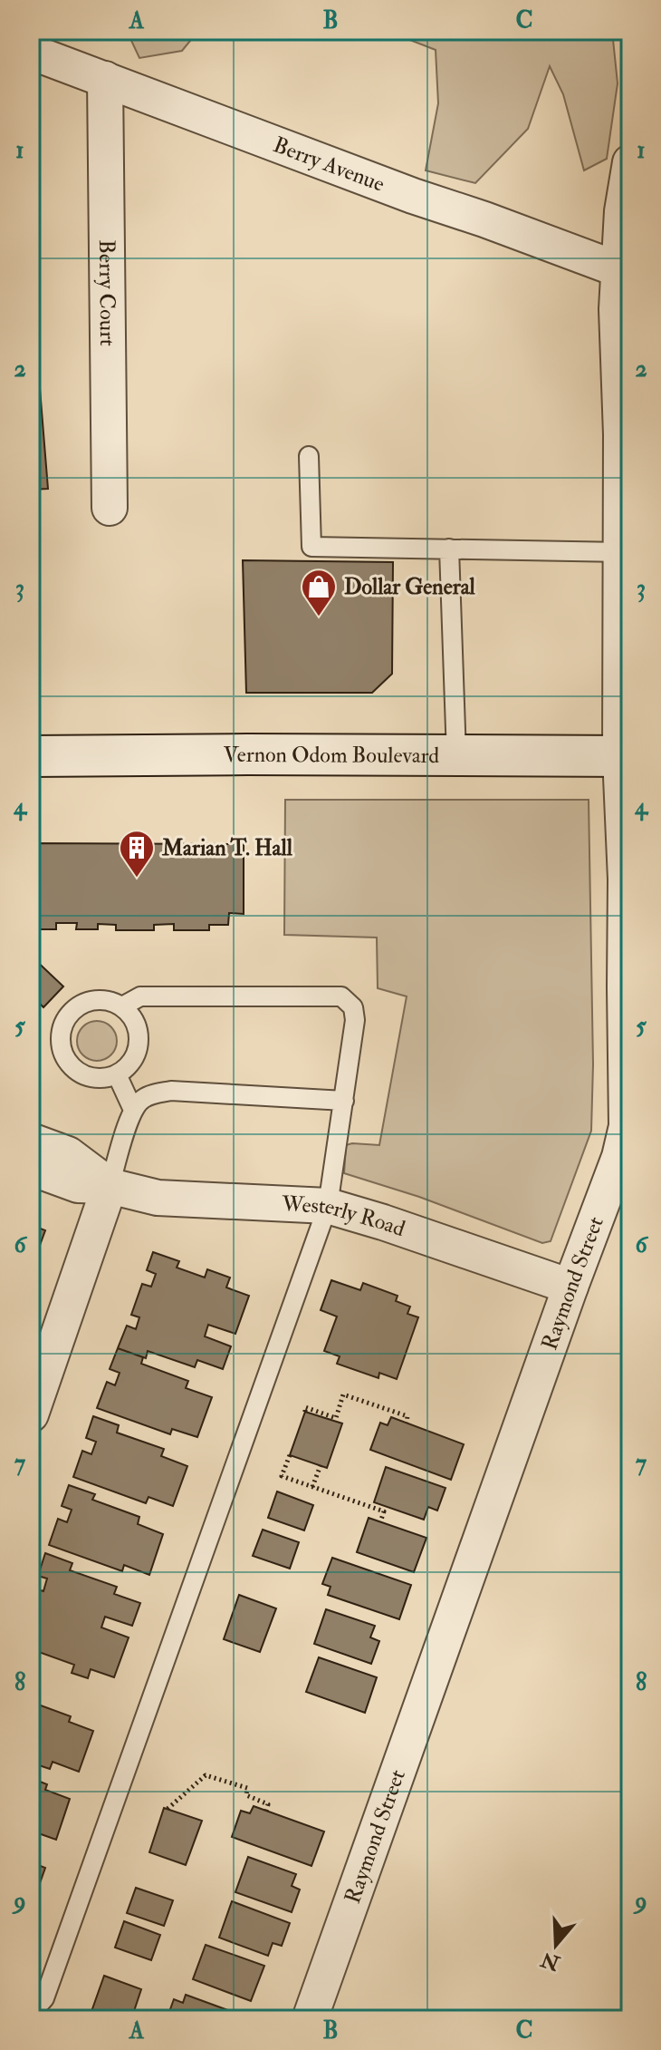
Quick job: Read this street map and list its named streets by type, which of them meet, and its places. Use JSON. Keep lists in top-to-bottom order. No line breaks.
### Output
{"streets":{"main road":["Vernon Odom Boulevard"],"street":["Berry Avenue","Berry Court","Westerly Road","Raymond Street"]},"crossings":[["Berry Avenue","Berry Court"],["Berry Avenue","Raymond Street"],["Vernon Odom Boulevard","Raymond Street"],["Westerly Road","Raymond Street"]],"places":{"shop":["Dollar General"],"building":["Marian T. Hall"]},"north":"bottom","grid":{"columns":["A","B","C"],"rows":["1","2","3","4","5","6","7","8","9"]}}
